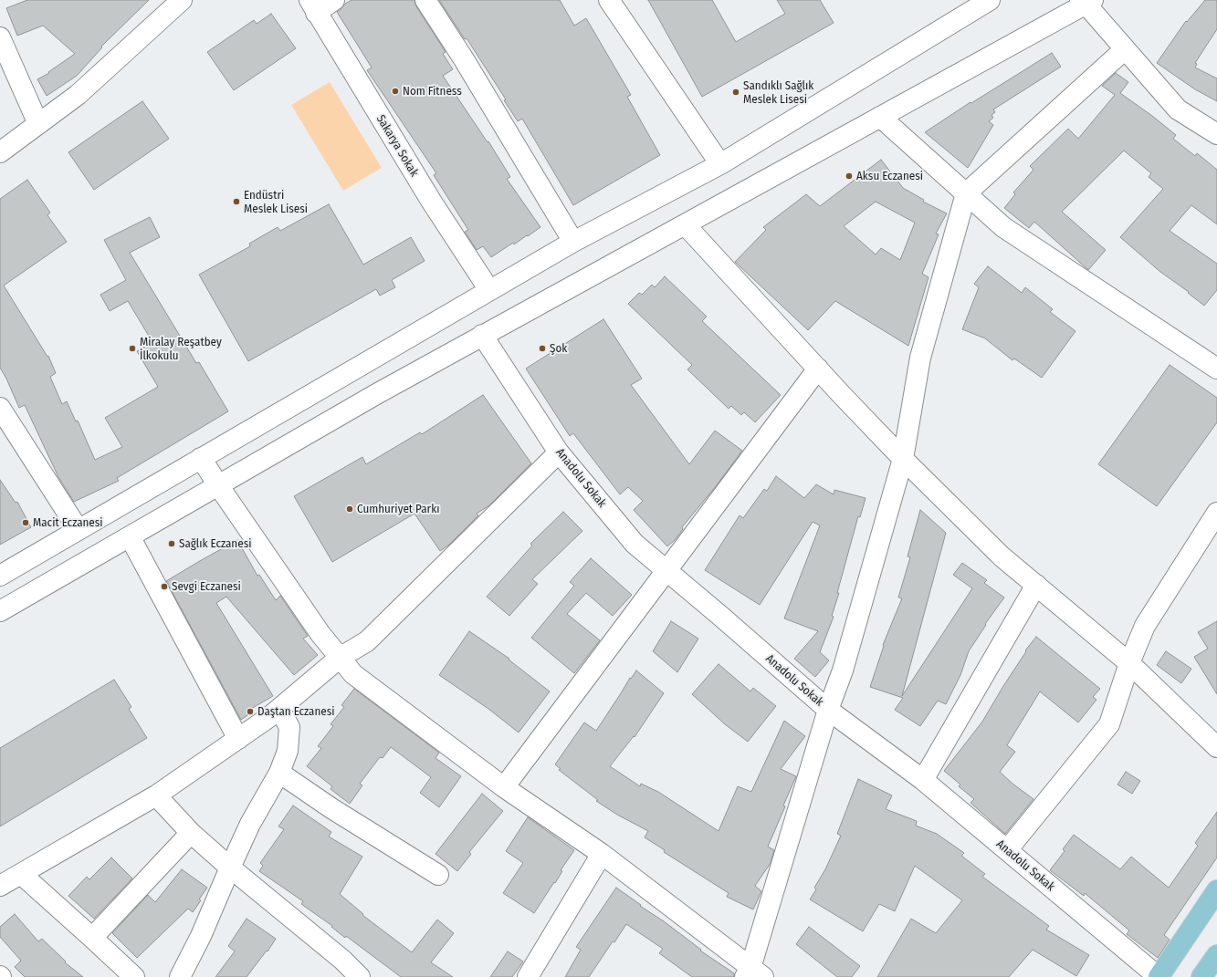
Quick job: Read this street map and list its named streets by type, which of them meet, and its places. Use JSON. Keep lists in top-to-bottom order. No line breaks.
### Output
{"streets":{"street":["Sakarya Sokak","Anadolu Sokak"]},"places":["Nom Fitness","Sandıklı Sağlık Meslek Lisesi","Aksu Eczanesi","Endüstri Meslek Lisesi","Miralay Reşatbey İlkokulu","Şok","Cumhuriyet Parkı","Macit Eczanesi","Sağlık Eczanesi","Sevgi Eczanesi","Daştan Eczanesi"]}
